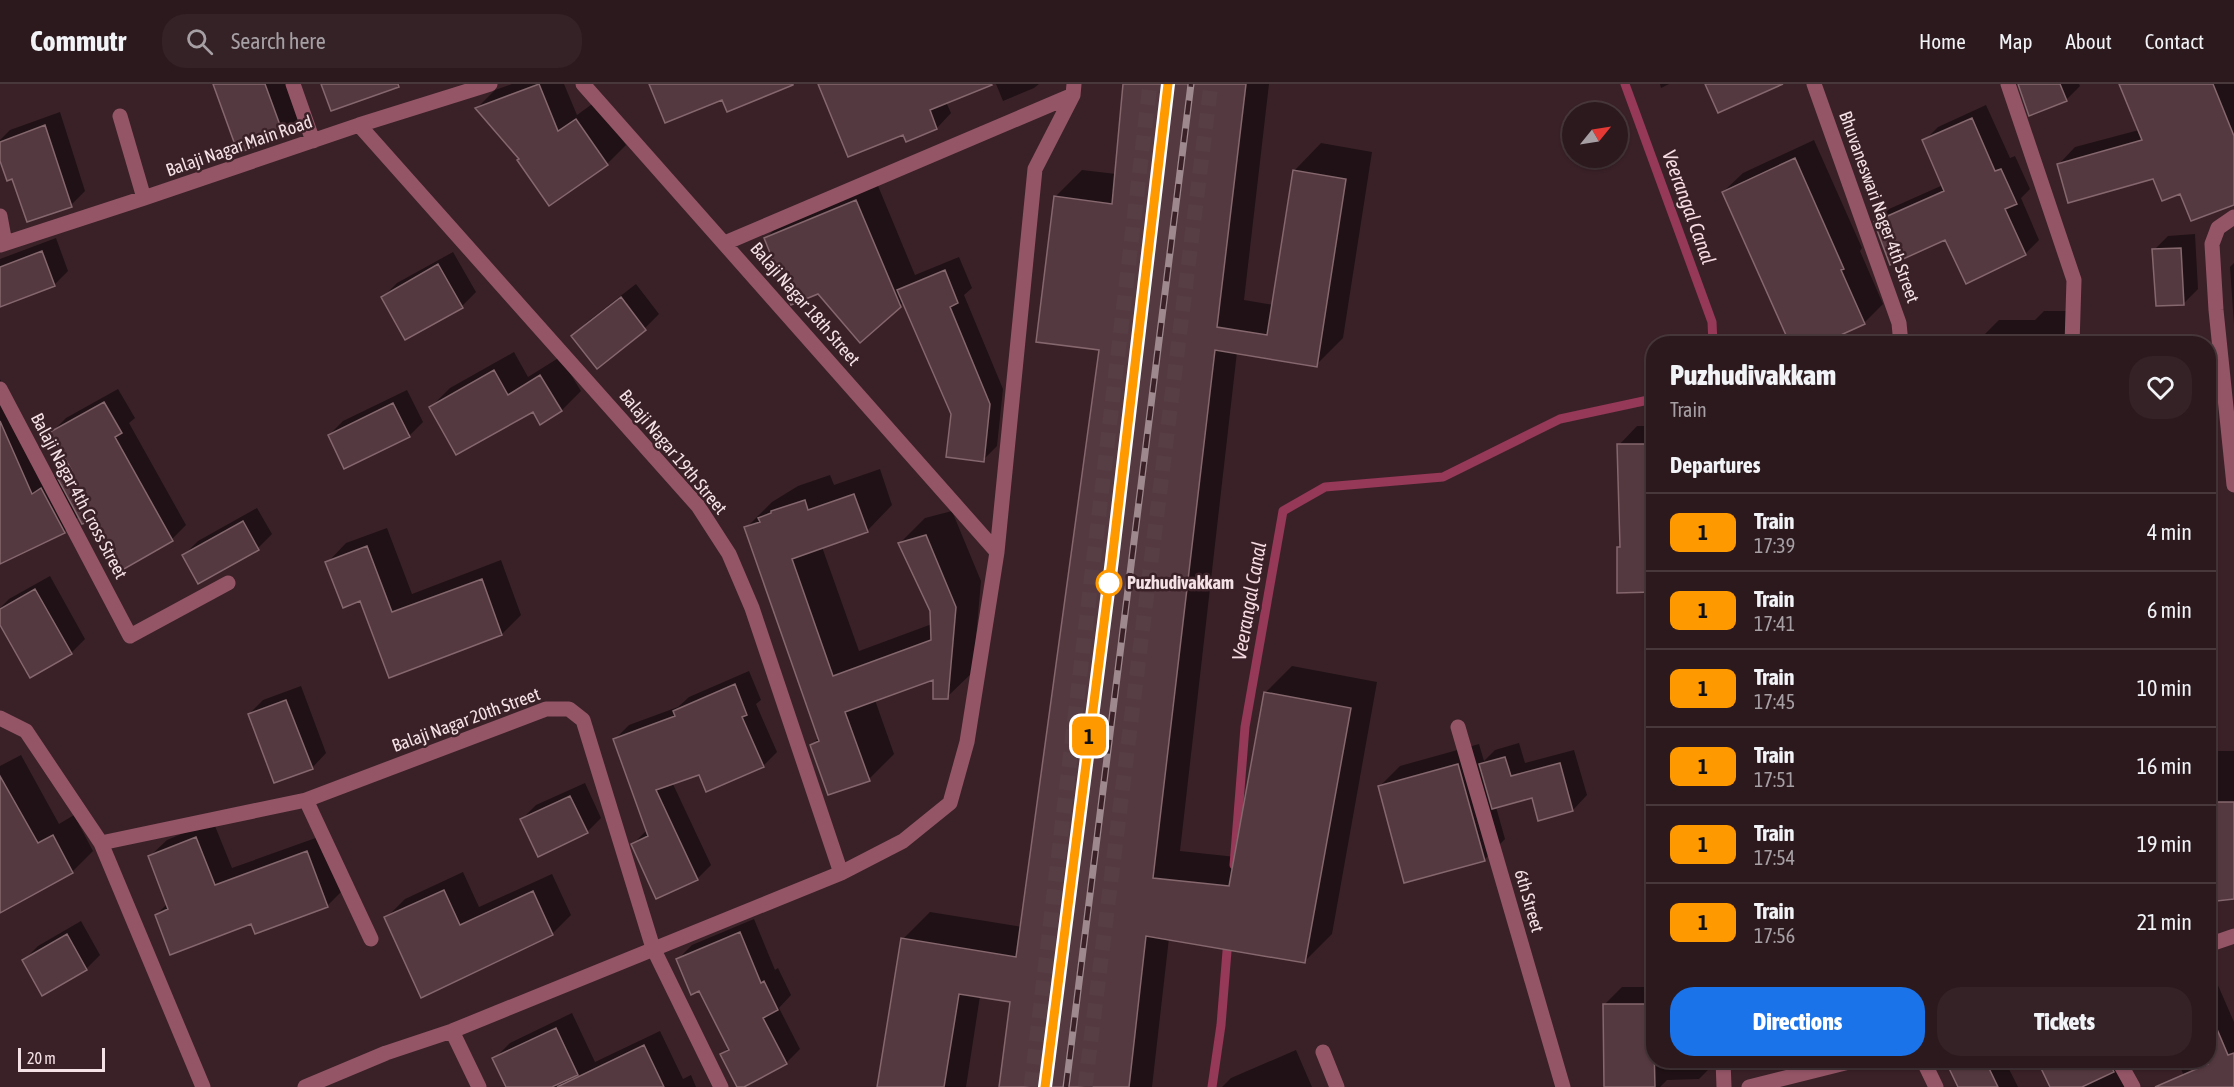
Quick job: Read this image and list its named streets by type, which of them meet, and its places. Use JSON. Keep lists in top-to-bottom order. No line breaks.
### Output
{"streets":{"street":["Balaji Nagar Main Road","Bhuvaneswari Nager 4th Street","Balaji Nagar 18th Street","Balaji Nagar 19th Street","Balaji Nagar 4th Cross Street","Balaji Nagar 20th Street","6th Street"]},"crossings":[["Balaji Nagar Main Road","Balaji Nagar 19th Street"]],"water":["Veerangal Canal"],"places":["Puzhudivakkam"],"scale_bar":"20 m","north":"top right","page":{"header":"Commutr","search":"Search here","nav":["Home","Map","About","Contact"],"on_map":"1","heading":[["Puzhudivakkam","Train"],"Departures"],"list":[{"mark":"1","name":"Train","note":"17:39","value":"4 min"},{"mark":"1","name":"Train","note":"17:41","value":"6 min"},{"mark":"1","name":"Train","note":"17:45","value":"10 min"},{"mark":"1","name":"Train","note":"17:51","value":"16 min"},{"mark":"1","name":"Train","note":"17:54","value":"19 min"},{"mark":"1","name":"Train","note":"17:56","value":"21 min"}],"buttons":["Directions","Tickets"],"scale":"20 m"}}
